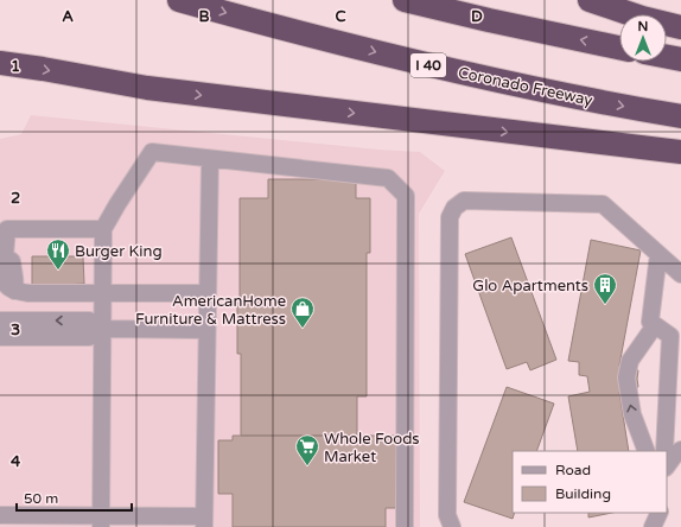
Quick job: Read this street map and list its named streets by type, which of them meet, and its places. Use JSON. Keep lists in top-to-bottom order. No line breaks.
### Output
{"streets":{"highway":["I 40","Coronado Freeway"]},"places":{"restaurant":["Burger King"],"building":["Glo Apartments"],"shop":["AmericanHome Furniture & Mattress"],"supermarket":["Whole Foods Market"]},"legend":["Road","Building"],"scale_bar":"50 m","north":"top","grid":{"columns":["A","B","C","D"],"rows":["1","2","3","4"]}}
